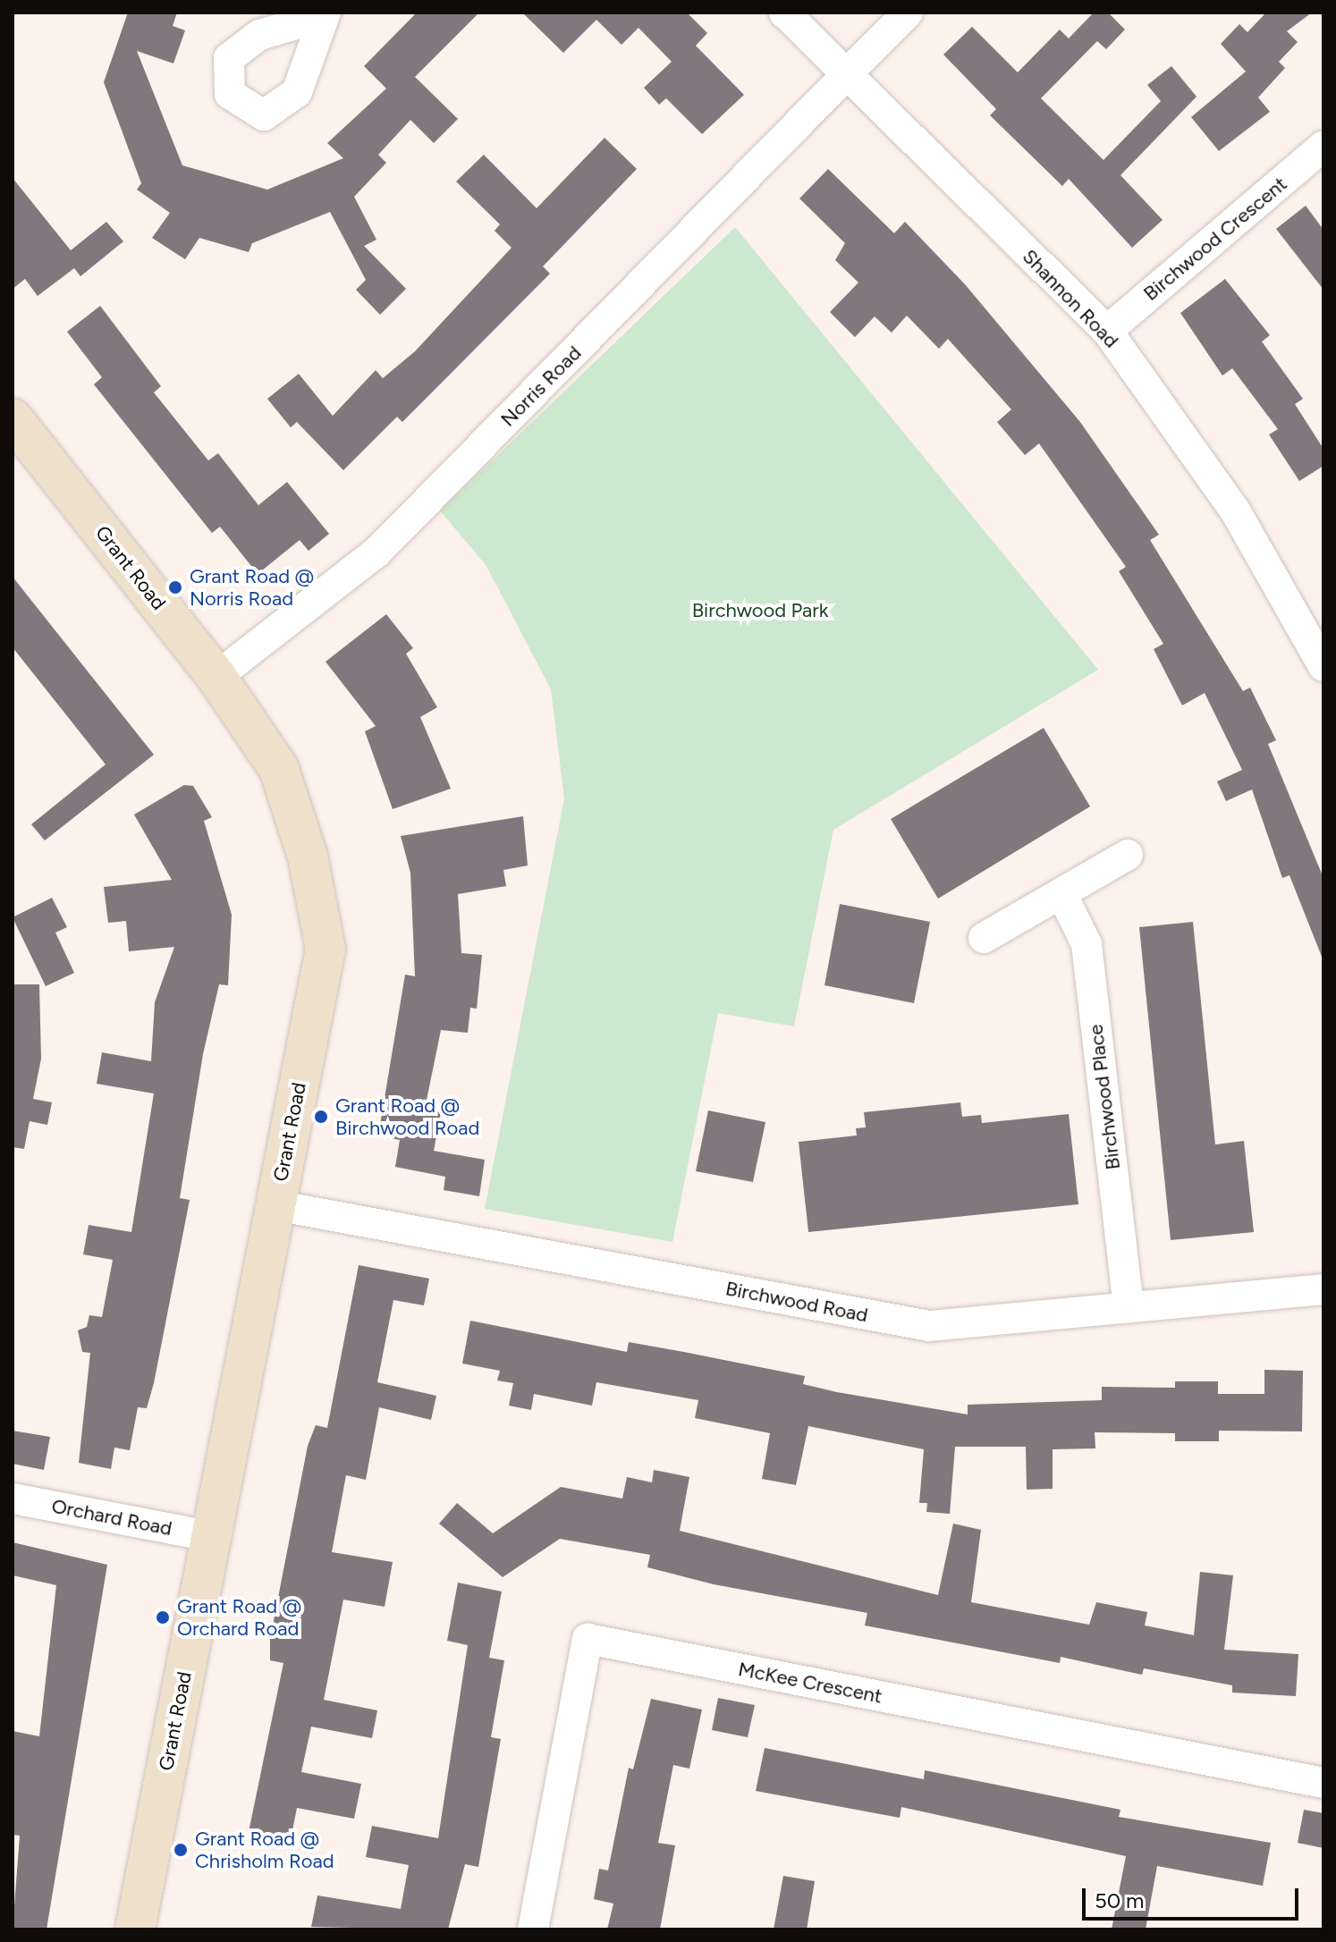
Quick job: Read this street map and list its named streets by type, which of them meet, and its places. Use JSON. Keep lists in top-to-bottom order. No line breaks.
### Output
{"streets":{"street":["Birchwood Crescent","Shannon Road","Norris Road","Grant Road","Birchwood Place","Birchwood Road","Orchard Road","McKee Crescent"]},"crossings":[["Birchwood Crescent","Shannon Road"],["Shannon Road","Norris Road"],["Norris Road","Grant Road"],["Grant Road","Birchwood Road"],["Grant Road","Orchard Road"],["Birchwood Place","Birchwood Road"]],"parks":["Birchwood Park"],"places":["Grant Road @ Norris Road","Grant Road @ Birchwood Road","Grant Road @ Orchard Road","Grant Road @ Chrisholm Road"],"scale_bar":"50 m"}
